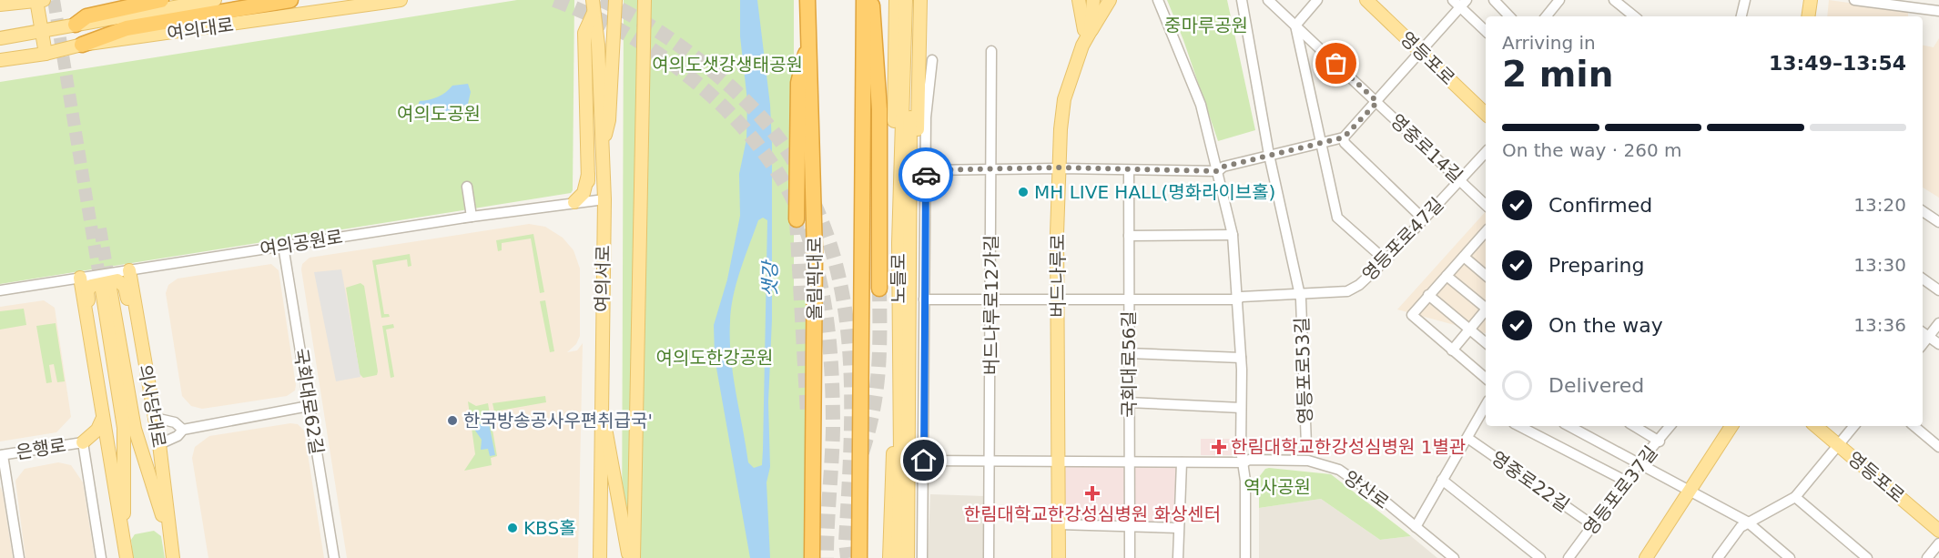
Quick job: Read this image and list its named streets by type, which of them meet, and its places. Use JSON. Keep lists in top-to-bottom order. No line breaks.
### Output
{"streets":{"highway":["올림픽대로"],"main road":["여의대로","영등포로","버드나루로","여의서로","노들로","의사당대로"],"street":["영중로14길","영등포로47길","여의공원로","버드나루로12가길","국회대로56길","영등포로53길","국회대로62길","은행로","영중로22길","양산로","영등포로37길"]},"crossings":[["영중로14길","영등포로47길"],["영등포로47길","영등포로53길"],["여의공원로","여의서로"],["여의공원로","국회대로62길"],["여의공원로","의사당대로"],["버드나루로","영등포로53길"],["버드나루로12가길","영등포로53길"],["국회대로56길","영등포로53길"],["국회대로62길","의사당대로"],["영중로22길","영등포로37길"]],"water":["샛강"],"parks":["중마루공원","여의도샛강생태공원","여의도공원","여의도한강공원","역사공원"],"places":{"other":["MH LIVE HALL(명화라이브홀)","한국방송공사우편취급국'","KBS홀"],"health":["한림대학교한강성심병원 1별관","한림대학교한강성심병원 화상센터"]},"page":{"heading":["2 min","Arriving in","13:49–13:54"],"bar":"On the way · 260 m","list":[["Confirmed","13:20"],["Preparing","13:30"],["On the way","13:36"],"Delivered"]}}
